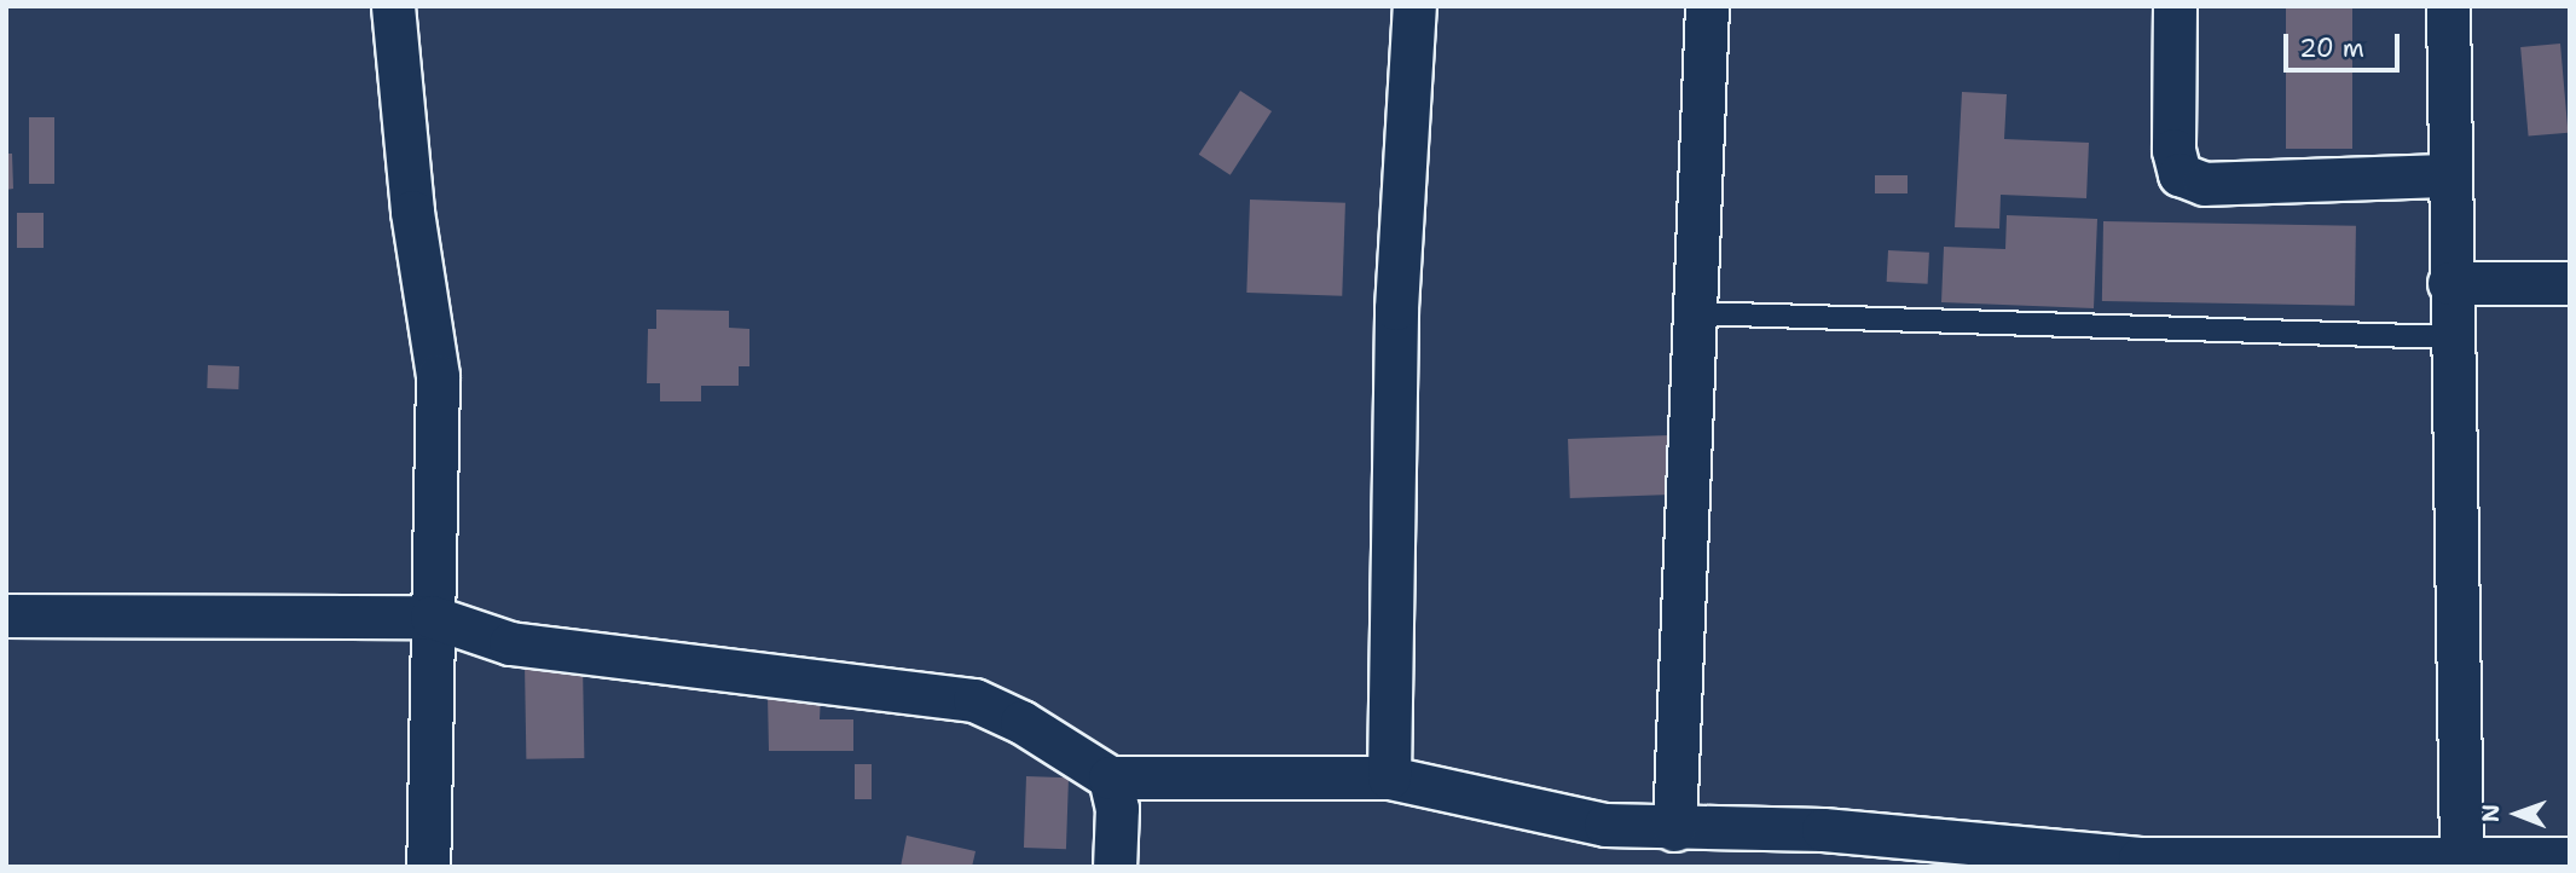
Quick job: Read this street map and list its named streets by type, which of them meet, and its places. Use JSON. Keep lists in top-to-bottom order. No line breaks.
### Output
{"scale_bar":"20 m","north":"left"}
